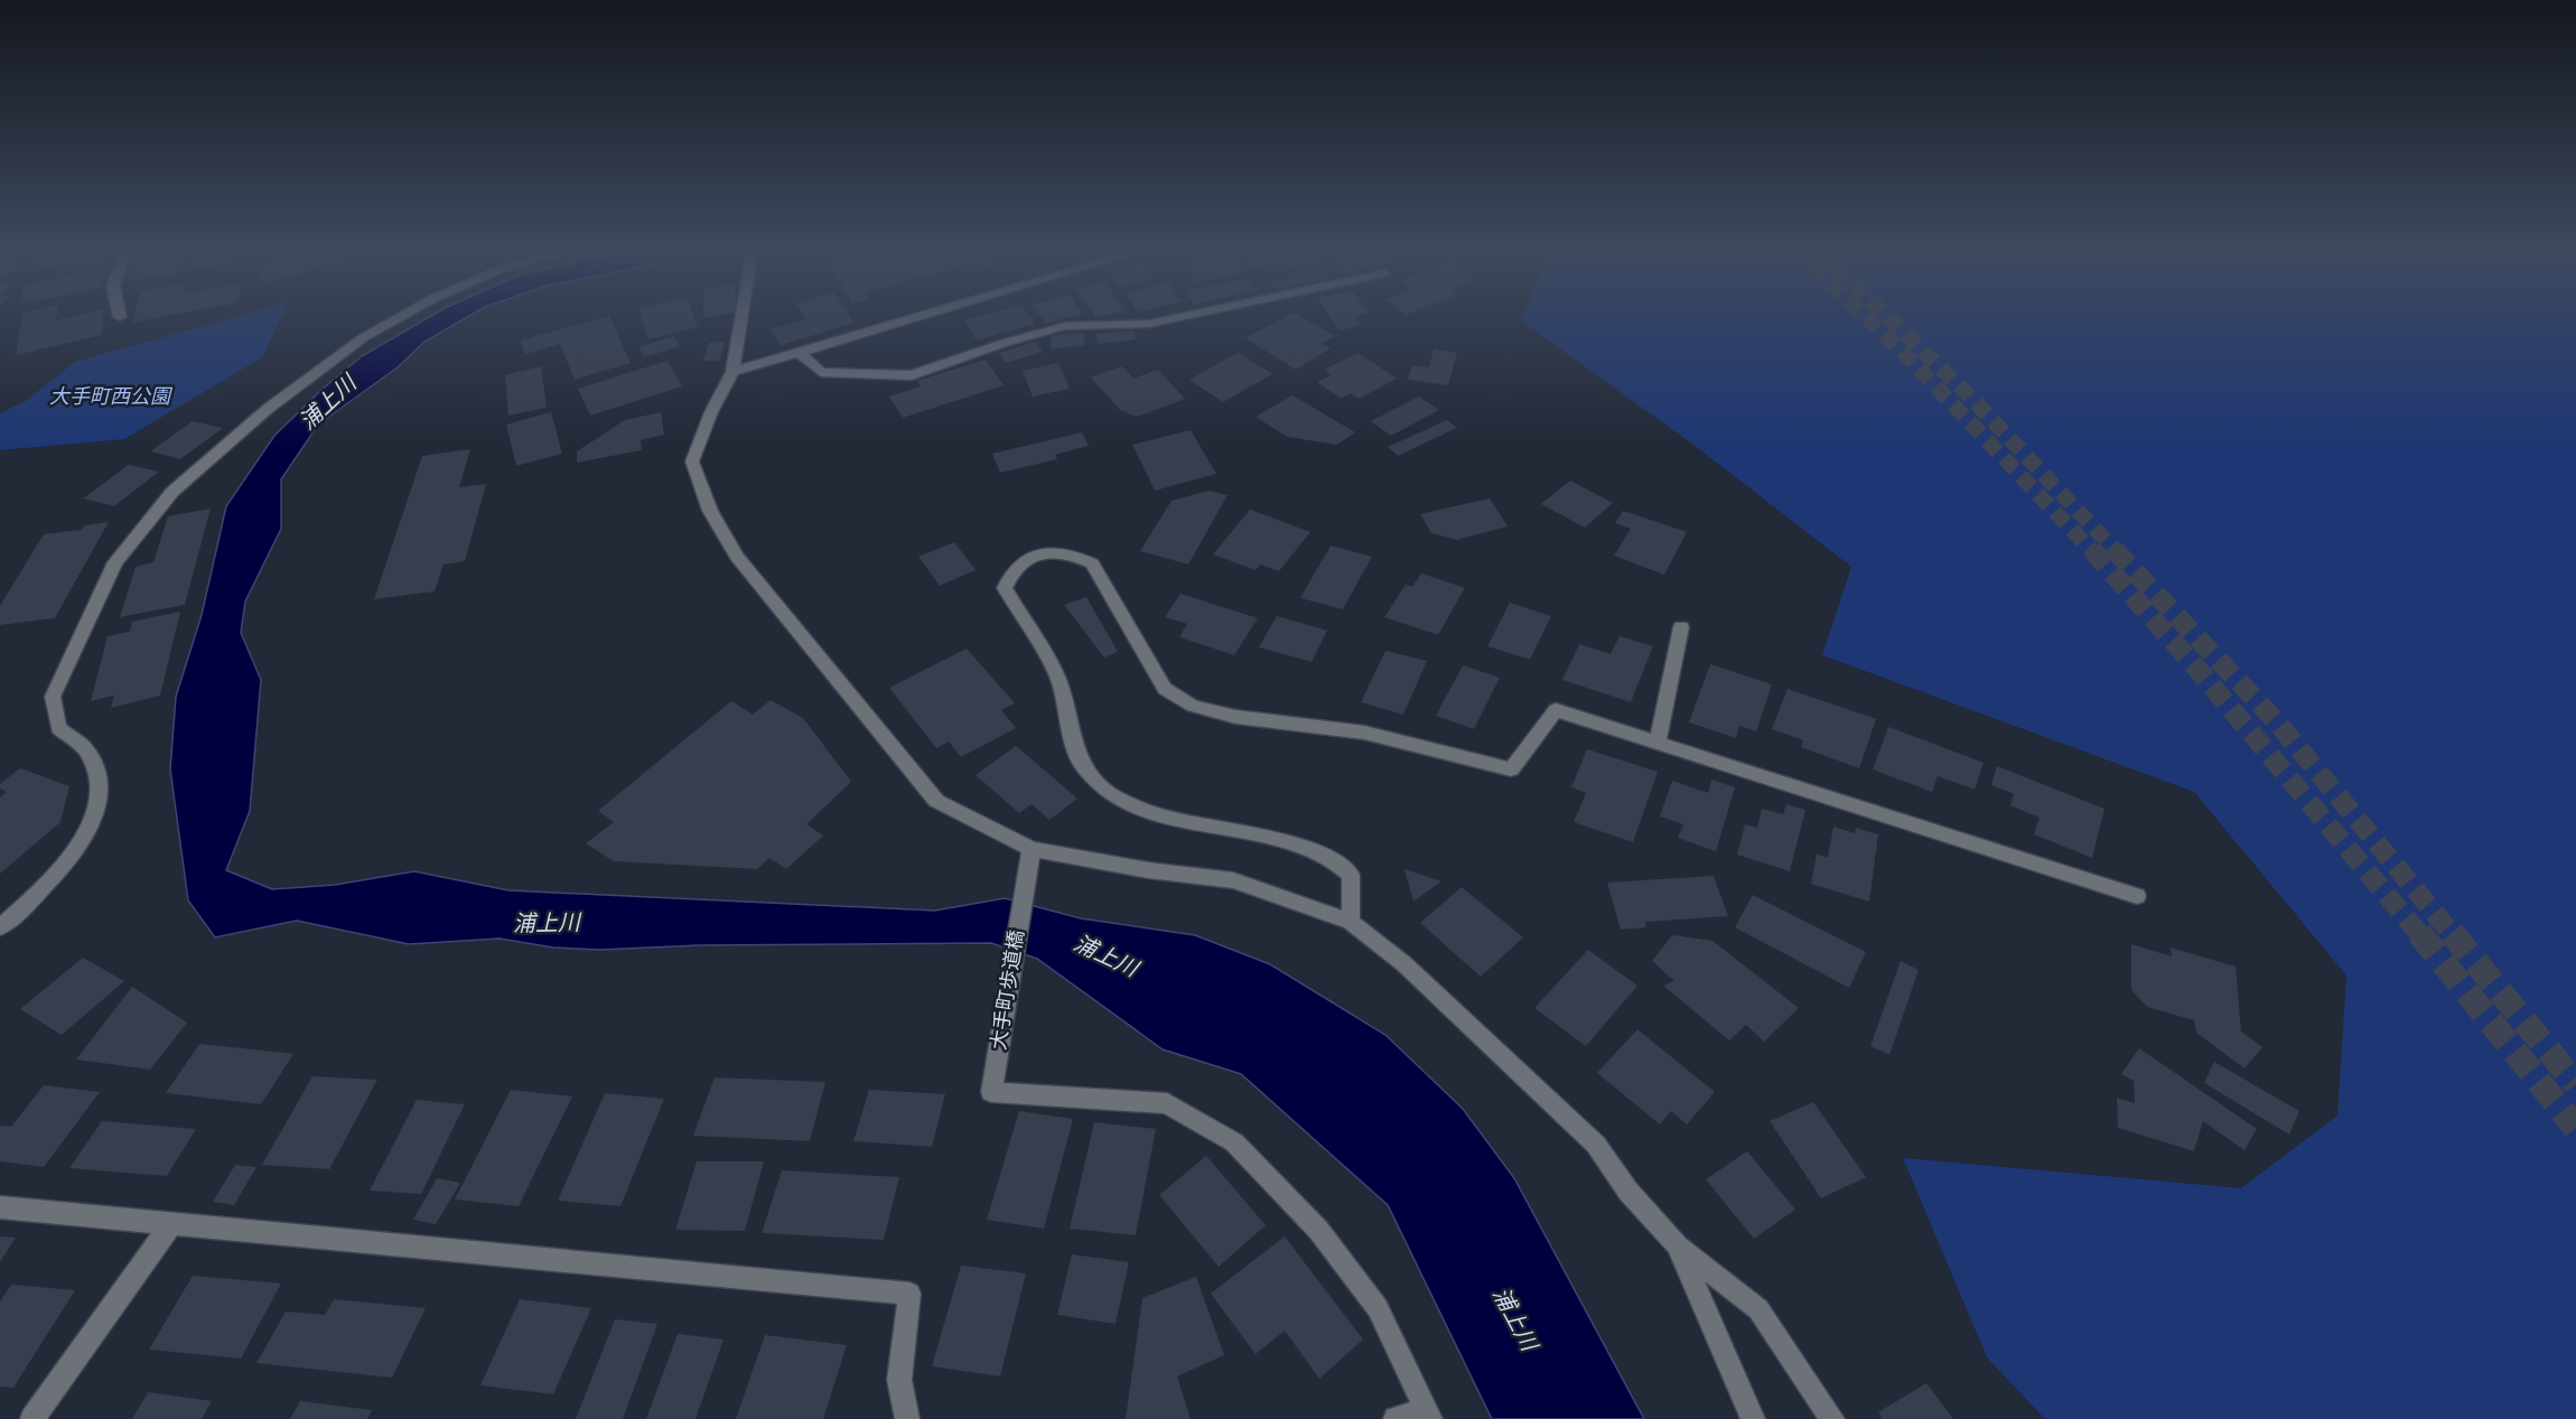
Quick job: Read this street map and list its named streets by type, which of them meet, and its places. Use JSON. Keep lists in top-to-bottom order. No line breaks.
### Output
{"streets":{"street":["大手町歩道橋"]},"water":["浦上川"],"parks":["大手町西公園"]}
